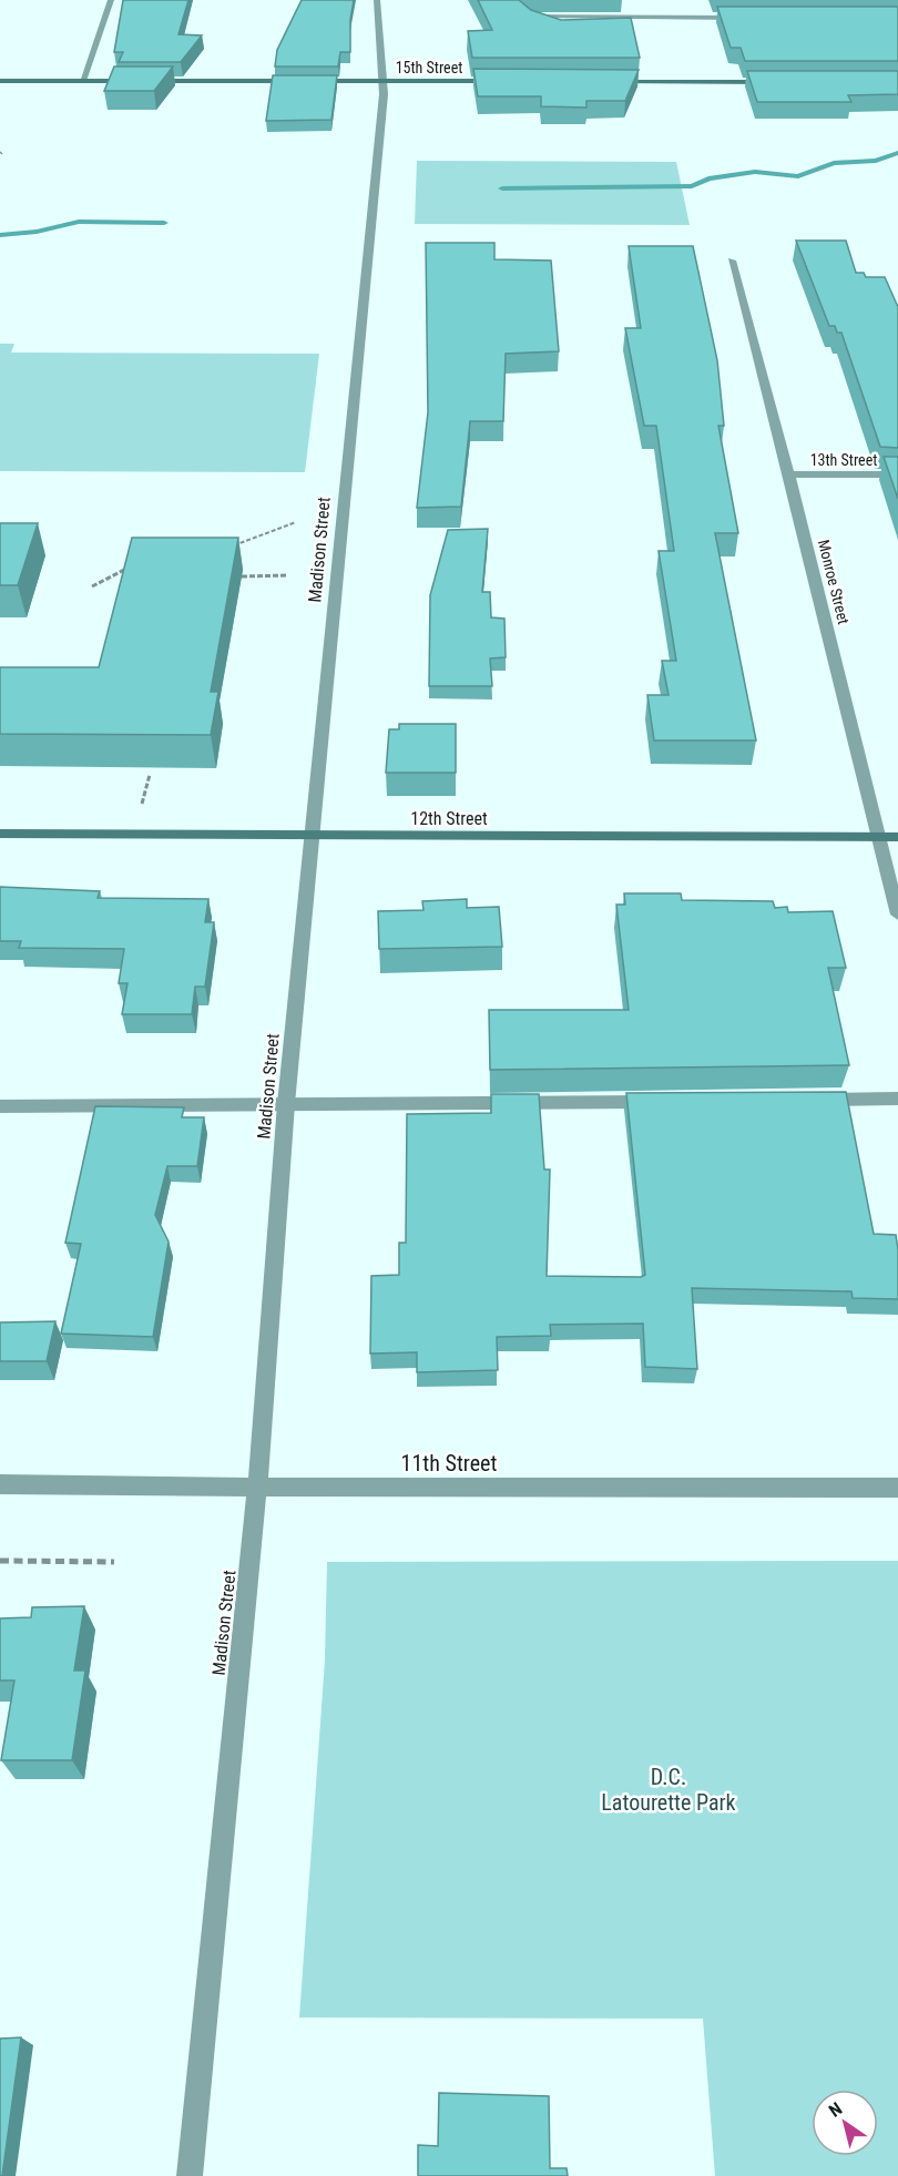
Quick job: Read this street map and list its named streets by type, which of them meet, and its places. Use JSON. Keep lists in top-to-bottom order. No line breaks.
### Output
{"streets":{"street":["15th Street","13th Street","Madison Street","Monroe Street","12th Street","11th Street"]},"crossings":[["15th Street","Madison Street"],["13th Street","Monroe Street"],["Madison Street","12th Street"],["Madison Street","11th Street"],["Monroe Street","12th Street"]],"parks":["D.C. Latourette Park"],"north":"top left"}
